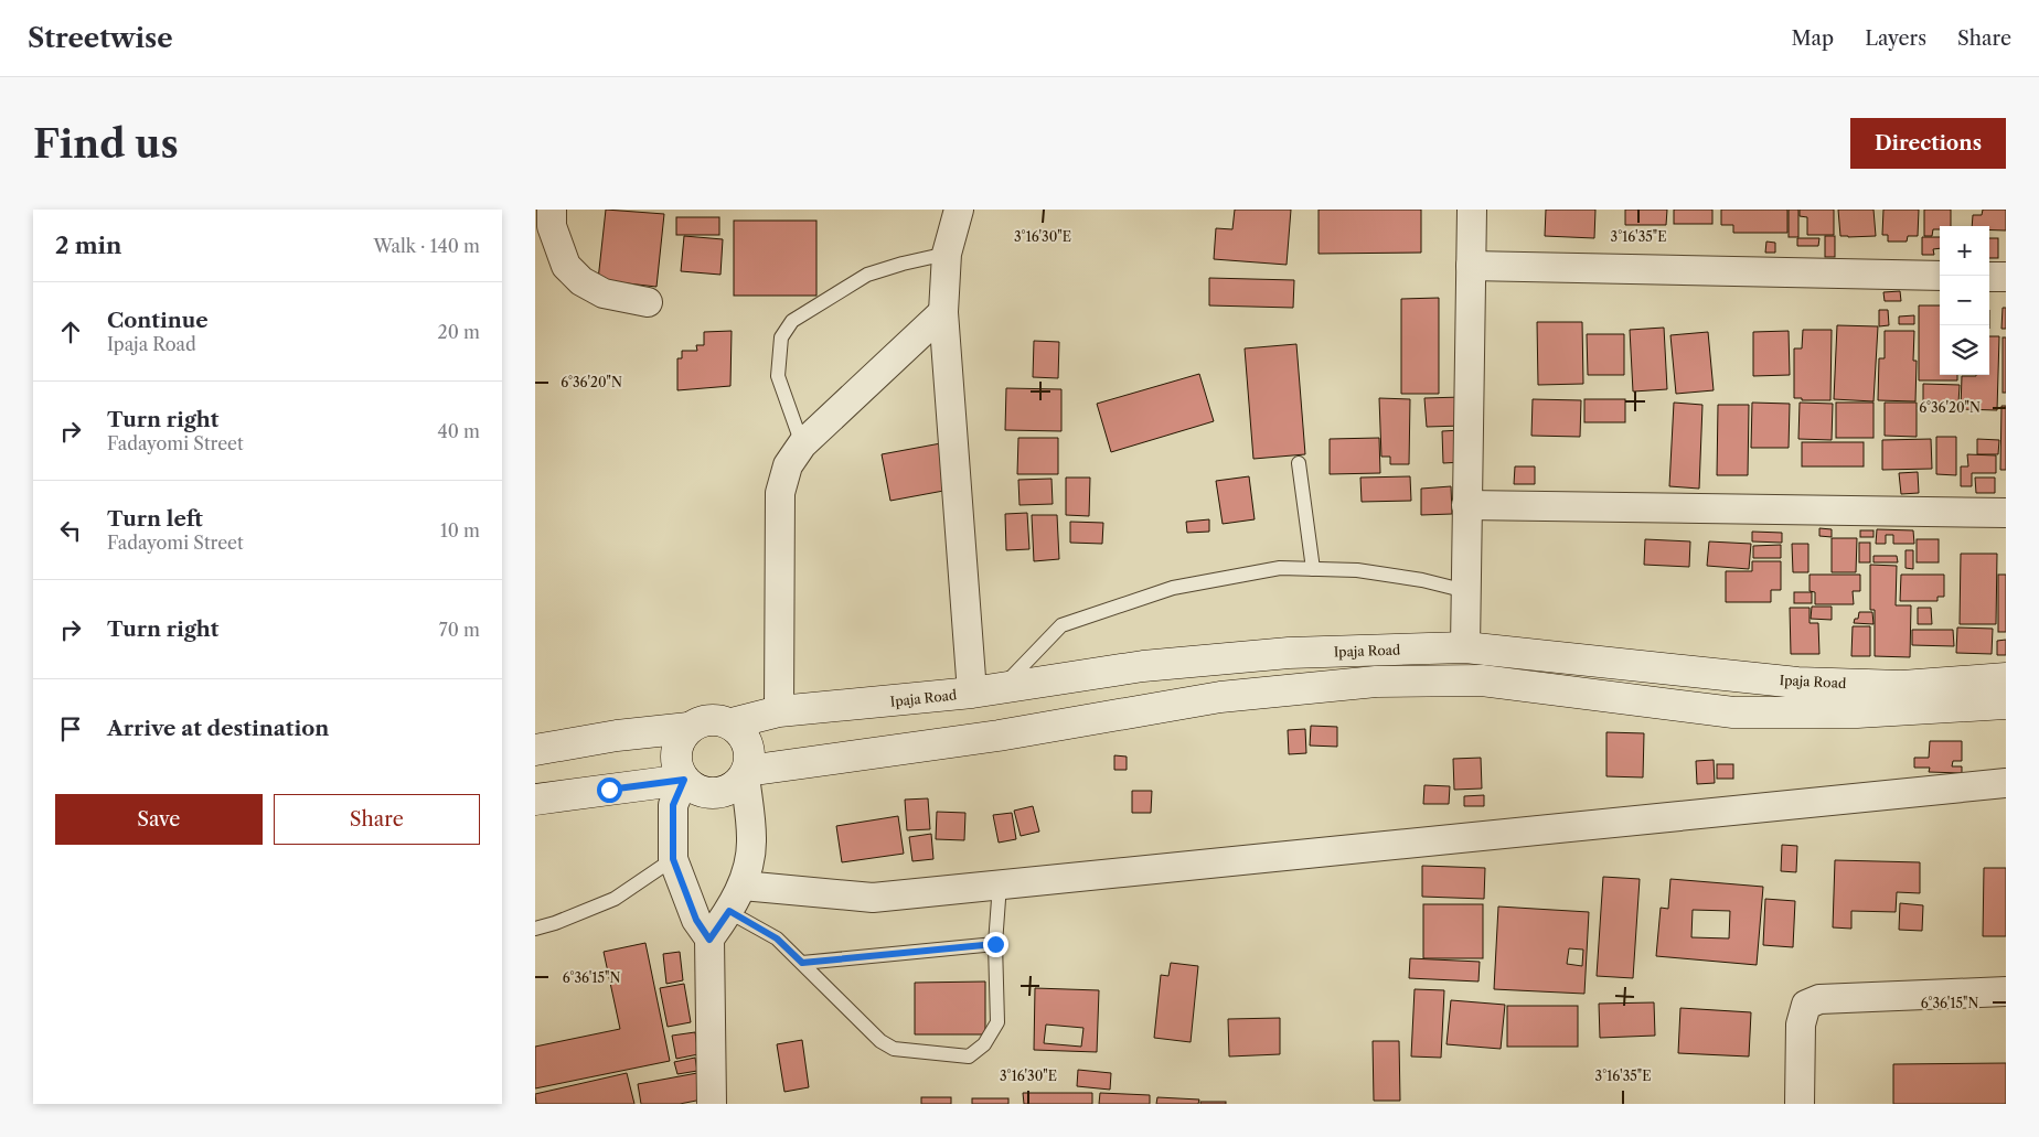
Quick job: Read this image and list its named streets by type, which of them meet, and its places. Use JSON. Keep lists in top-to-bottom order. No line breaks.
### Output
{"streets":{"main road":["Ipaja Road"]},"page":{"header":"Streetwise","nav":["Map","Layers","Share"],"buttons":["Directions",["Save","Share"]],"title":"Find us","heading":["2 min","Walk · 140 m"],"map_buttons":["+","−"],"list":[["Continue","Ipaja Road","20 m"],["Turn right","Fadayomi Street","40 m"],["Turn left","Fadayomi Street","10 m"],["Turn right","70 m"],"Arrive at destination"]},"coordinates":["3°16'30\"E","3°16'35\"E","6°36'20\"N","6°36'15\"N"]}
